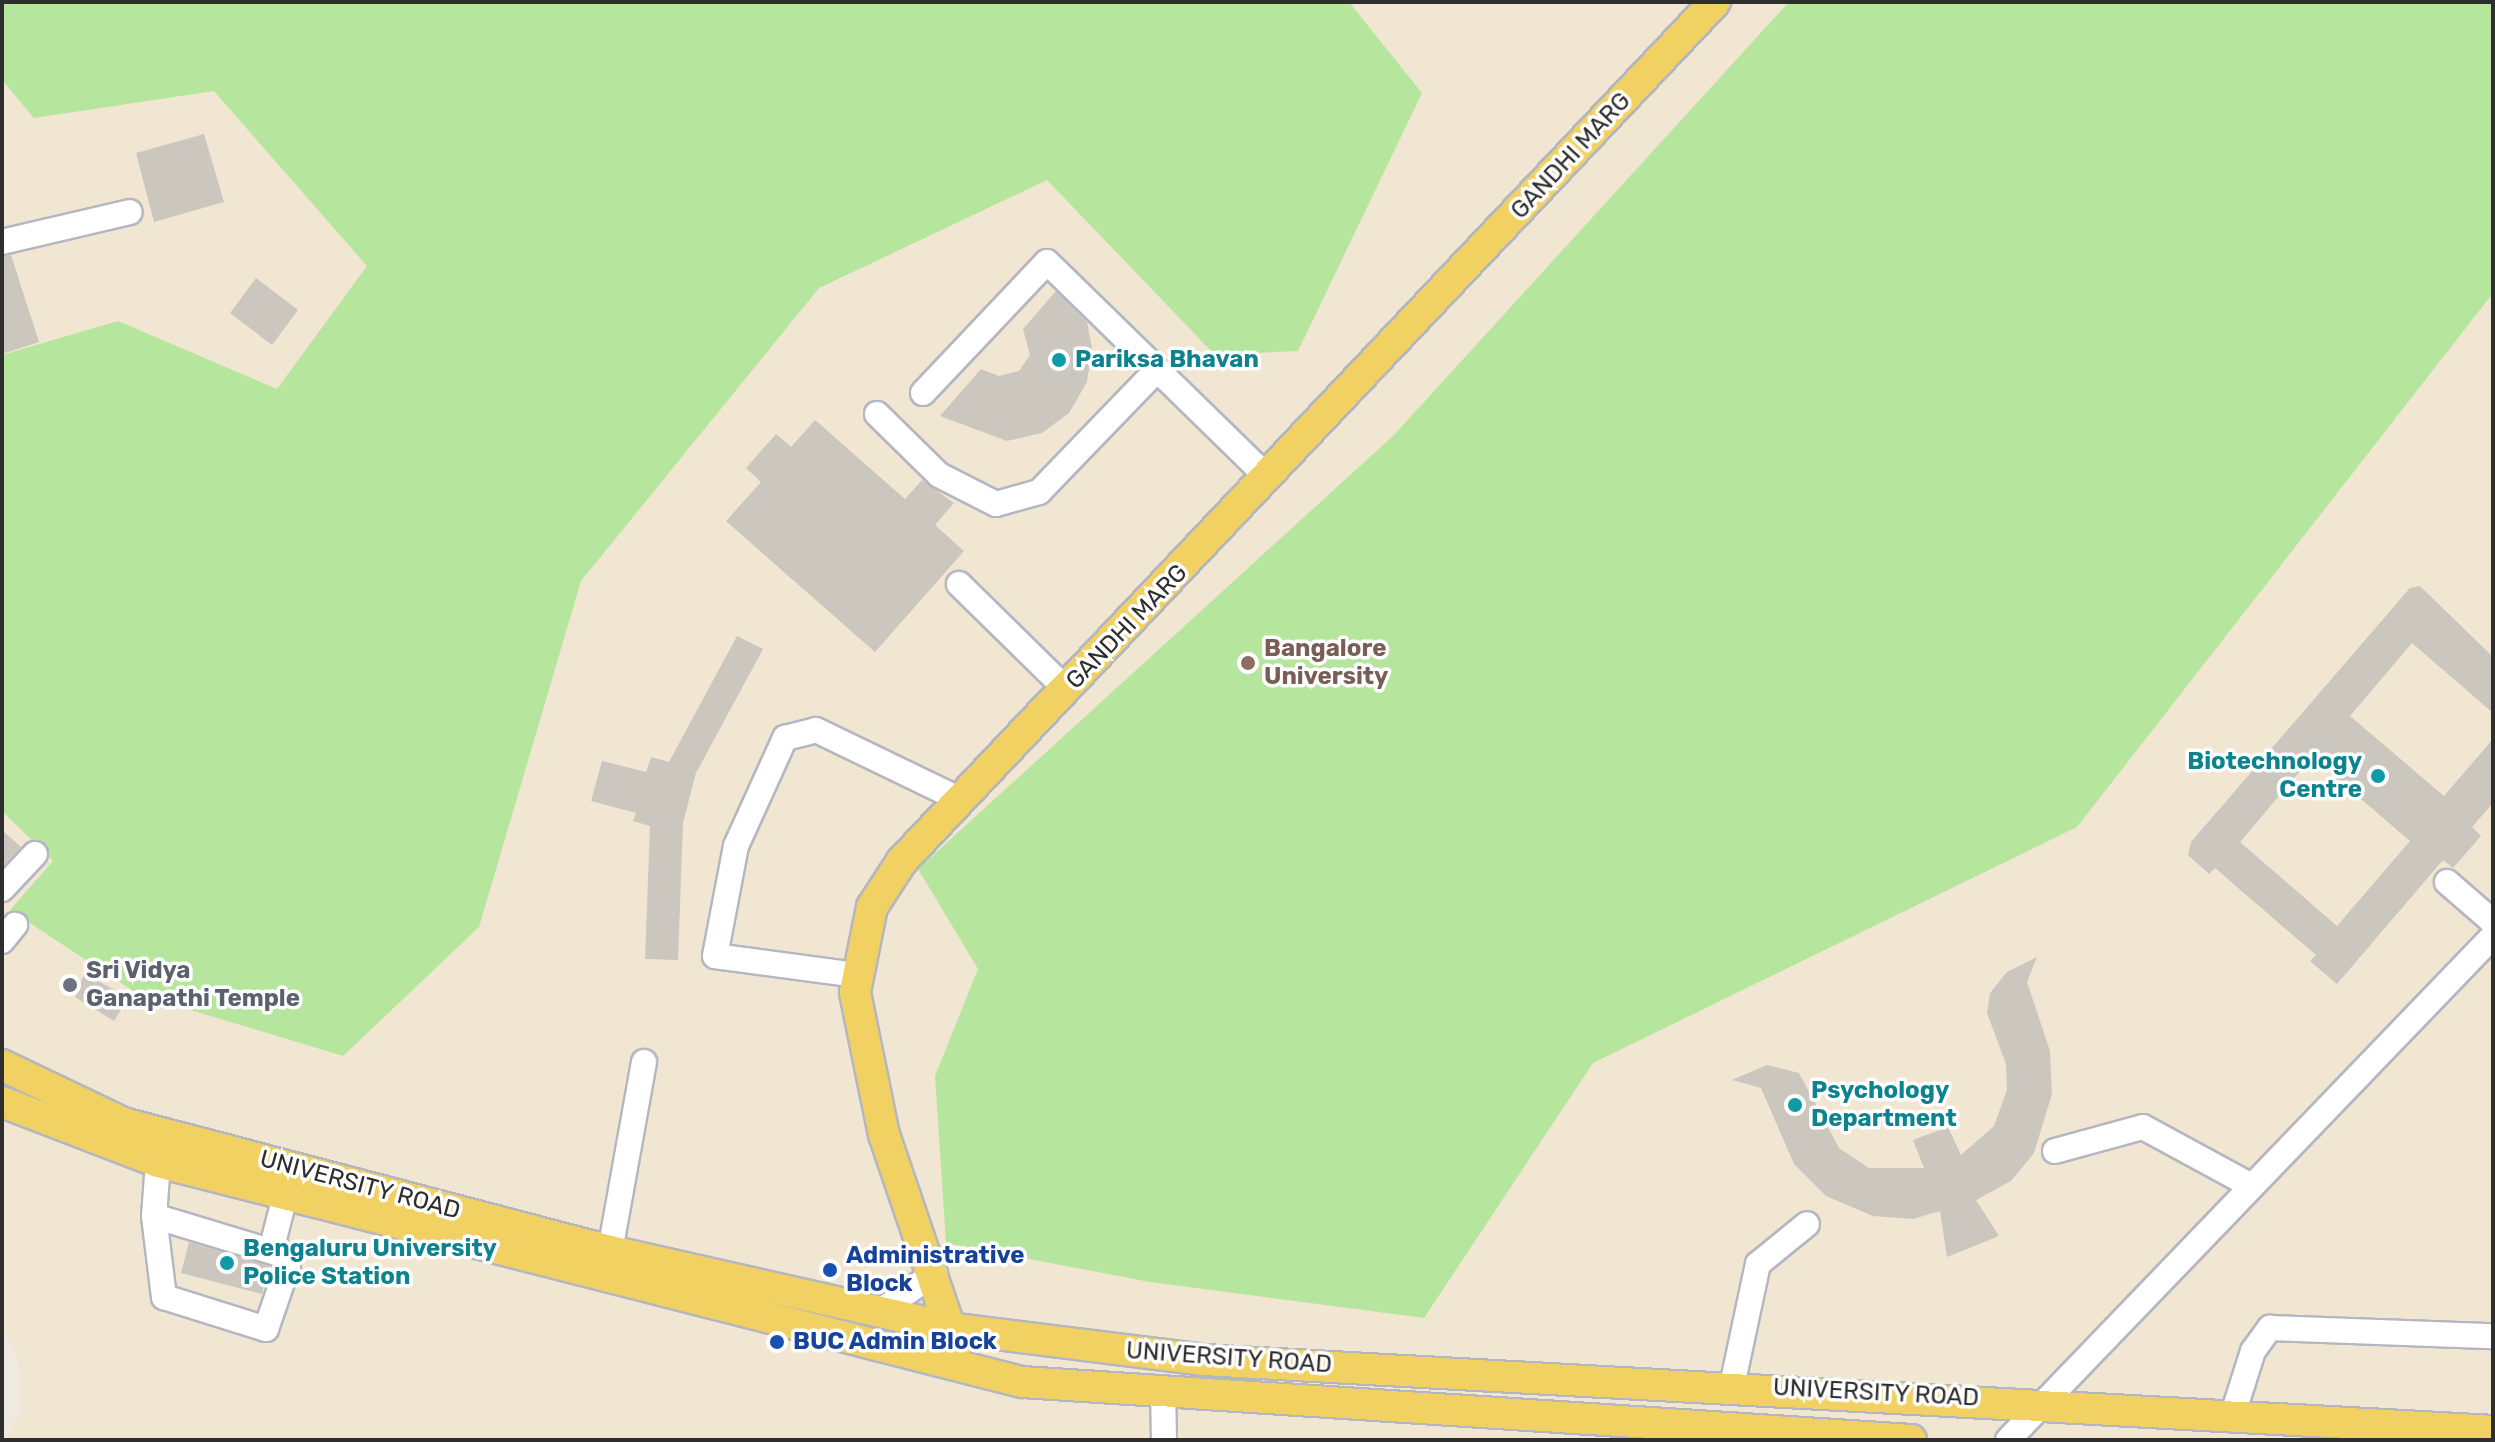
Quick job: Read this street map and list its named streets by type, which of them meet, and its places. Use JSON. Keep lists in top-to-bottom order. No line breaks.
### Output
{"streets":{"main road":["GANDHI MARG","UNIVERSITY ROAD"]},"crossings":[["GANDHI MARG","UNIVERSITY ROAD"]],"places":["Pariksa Bhavan","Bangalore University","Biotechnology Centre","Sri Vidya Ganapathi Temple","Psychology Department","Bengaluru University Police Station","Administrative Block","BUC Admin Block"]}
